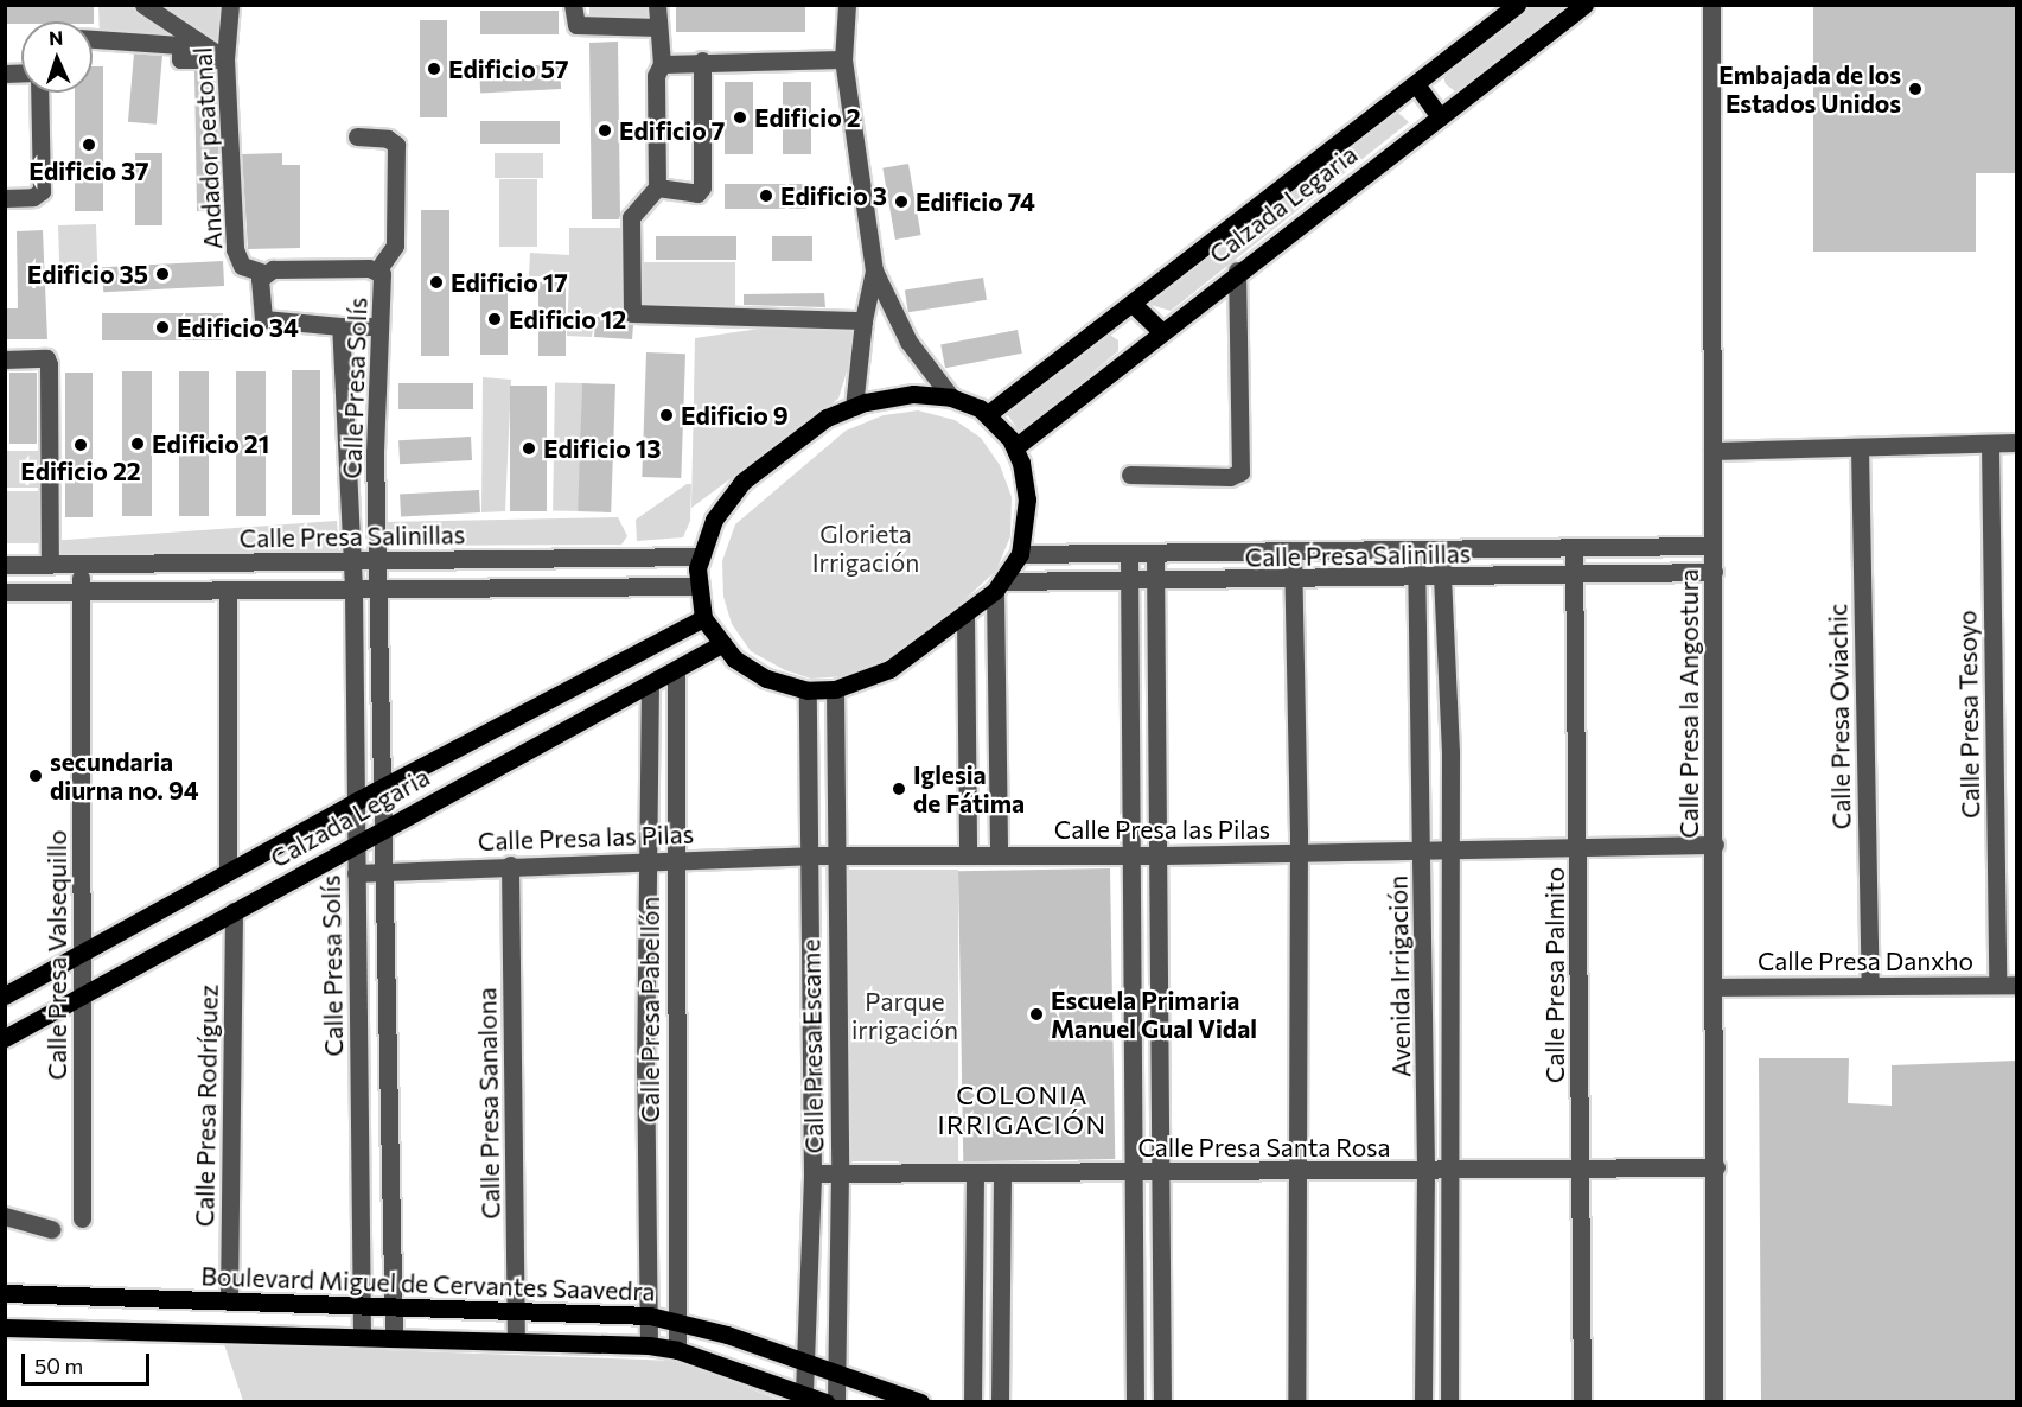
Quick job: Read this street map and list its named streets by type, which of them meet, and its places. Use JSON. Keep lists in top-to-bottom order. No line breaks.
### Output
{"streets":{"main road":["Calzada Legaria","Boulevard Miguel de Cervantes Saavedra"],"street":["Andador peatonal","Calle Presa Solís","Calle Presa Salinillas","Calle Presa la Angostura","Calle Presa Tesoyo","Calle Presa Oviachic","Calle Presa las Pilas","Calle Presa Valsequillo","Calle Presa Danxho","Calle Presa Palmito","Avenida Irrigación","Calle Presa Pabellón","Calle Presa Escame","Calle Presa Sanalona","Calle Presa Rodríguez","Calle Presa Santa Rosa"]},"crossings":[["Andador peatonal","Calle Presa Solís"],["Calzada Legaria","Calle Presa Solís"],["Calzada Legaria","Calle Presa Valsequillo"],["Calzada Legaria","Calle Presa Pabellón"],["Calzada Legaria","Calle Presa Rodríguez"],["Calle Presa Solís","Calle Presa Salinillas"],["Calle Presa Solís","Calle Presa las Pilas"],["Calle Presa Solís","Boulevard Miguel de Cervantes Saavedra"],["Calle Presa Salinillas","Calle Presa la Angostura"],["Calle Presa Salinillas","Calle Presa Valsequillo"],["Calle Presa Salinillas","Calle Presa Palmito"],["Calle Presa Salinillas","Avenida Irrigación"],["Calle Presa la Angostura","Calle Presa las Pilas"],["Calle Presa la Angostura","Calle Presa Danxho"],["Calle Presa la Angostura","Calle Presa Santa Rosa"],["Calle Presa Tesoyo","Calle Presa Danxho"],["Calle Presa Oviachic","Calle Presa Danxho"],["Calle Presa las Pilas","Calle Presa Palmito"],["Calle Presa las Pilas","Avenida Irrigación"],["Calle Presa las Pilas","Calle Presa Pabellón"],["Calle Presa las Pilas","Calle Presa Escame"],["Calle Presa las Pilas","Calle Presa Sanalona"],["Calle Presa Palmito","Calle Presa Santa Rosa"],["Avenida Irrigación","Calle Presa Santa Rosa"],["Calle Presa Pabellón","Boulevard Miguel de Cervantes Saavedra"],["Calle Presa Escame","Calle Presa Santa Rosa"],["Calle Presa Escame","Boulevard Miguel de Cervantes Saavedra"],["Calle Presa Sanalona","Boulevard Miguel de Cervantes Saavedra"],["Calle Presa Rodríguez","Boulevard Miguel de Cervantes Saavedra"]],"districts":["COLONIA IRRIGACIÓN"],"parks":["Glorieta Irrigación","Parque irrigación"],"places":["Edificio 57","Embajada de los Estados Unidos","Edificio 2","Edificio 7","Edificio 37","Edificio 3","Edificio 74","Edificio 35","Edificio 17","Edificio 12","Edificio 34","Edificio 9","Edificio 21","Edificio 22","Edificio 13","secundaria diurna no. 94","Iglesia de Fátima","Escuela Primaria Manuel Gual Vidal"],"scale_bar":"50 m","north":"top"}
